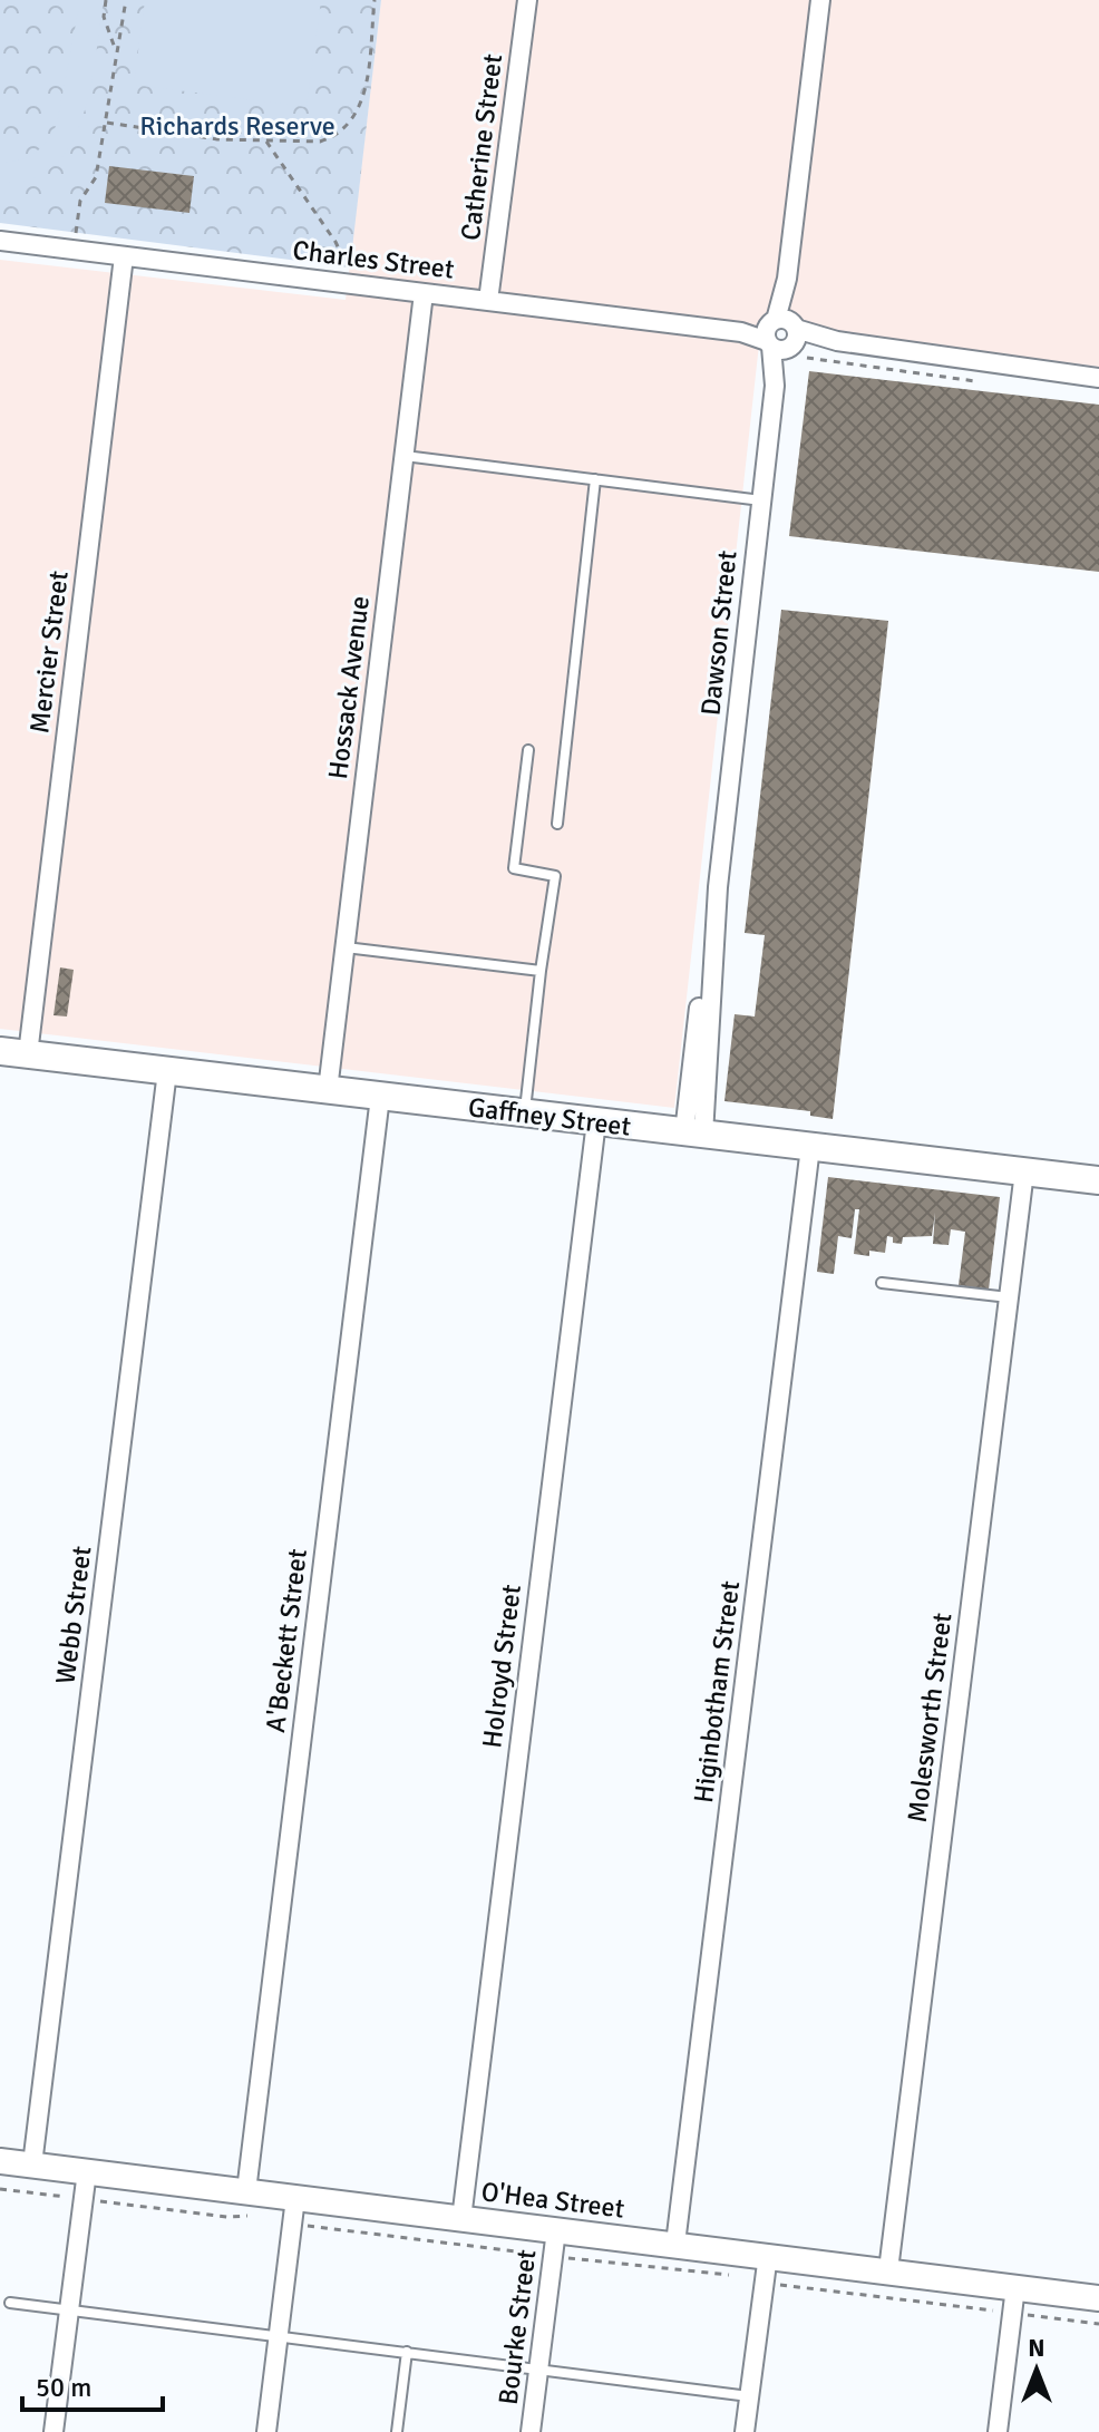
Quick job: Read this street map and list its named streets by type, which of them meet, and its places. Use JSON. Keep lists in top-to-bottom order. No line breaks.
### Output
{"streets":{"main road":["Gaffney Street"],"street":["Catherine Street","Charles Street","Dawson Street","Mercier Street","Hossack Avenue","Webb Street","A'Beckett Street","Holroyd Street","Higinbotham Street","Molesworth Street","O'Hea Street","Bourke Street"]},"crossings":[["Catherine Street","Charles Street"],["Charles Street","Dawson Street"],["Charles Street","Mercier Street"],["Charles Street","Hossack Avenue"],["Dawson Street","Gaffney Street"],["Mercier Street","Gaffney Street"],["Hossack Avenue","Gaffney Street"],["Gaffney Street","Webb Street"],["Gaffney Street","A'Beckett Street"],["Gaffney Street","Holroyd Street"],["Gaffney Street","Higinbotham Street"],["Gaffney Street","Molesworth Street"],["Webb Street","O'Hea Street"],["A'Beckett Street","O'Hea Street"],["Holroyd Street","O'Hea Street"],["Higinbotham Street","O'Hea Street"],["Molesworth Street","O'Hea Street"],["O'Hea Street","Bourke Street"]],"parks":["Richards Reserve"],"scale_bar":"50 m","north":"top"}
